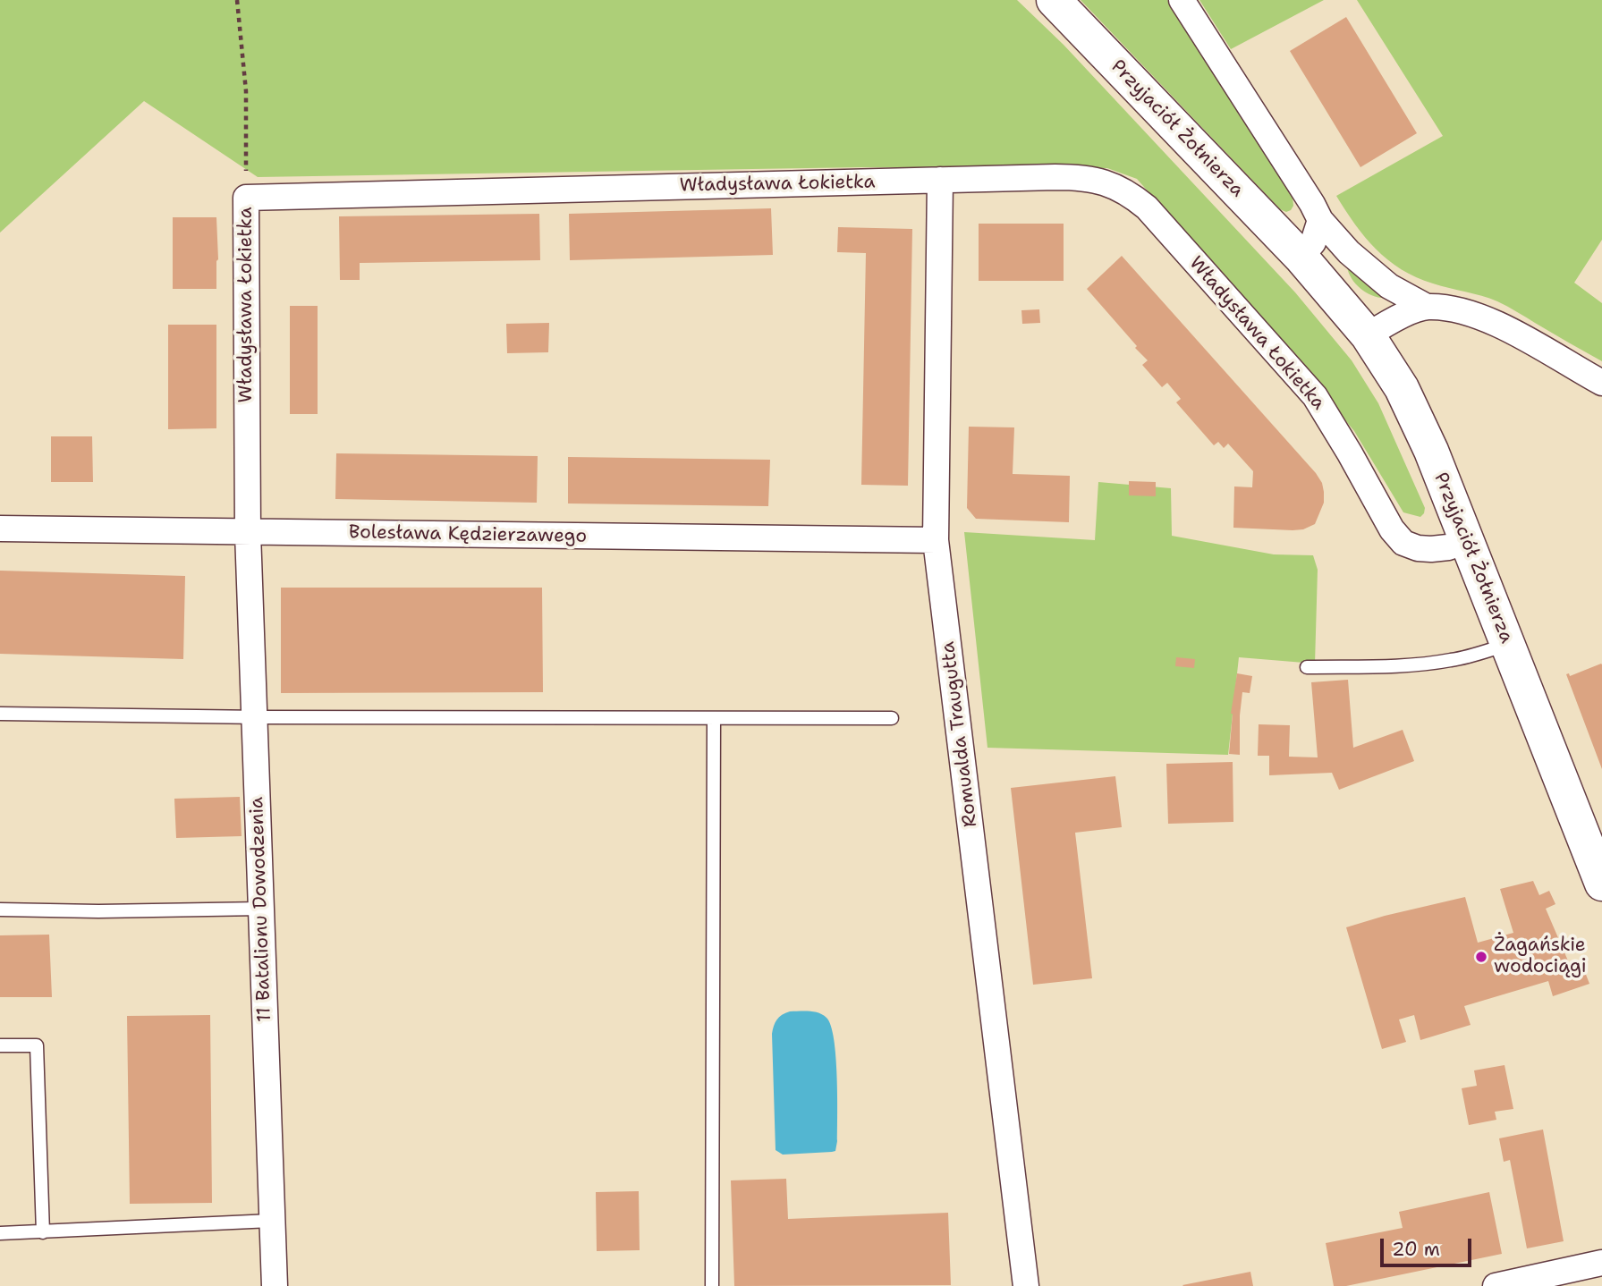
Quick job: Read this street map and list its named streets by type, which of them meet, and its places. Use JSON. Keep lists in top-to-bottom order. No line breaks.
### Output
{"streets":{"main road":["Przyjaciół Żołnierza"],"street":["Władysława Łokietka","Bolesława Kędzierzawego","Romualda Traugutta","11 Batalionu Dowodzenia"]},"crossings":[["Przyjaciół Żołnierza","Władysława Łokietka"],["Władysława Łokietka","Bolesława Kędzierzawego"],["Władysława Łokietka","Romualda Traugutta"],["Władysława Łokietka","11 Batalionu Dowodzenia"],["Bolesława Kędzierzawego","Romualda Traugutta"],["Bolesława Kędzierzawego","11 Batalionu Dowodzenia"]],"places":["Żagańskie wodociągi"],"scale_bar":"20 m"}
